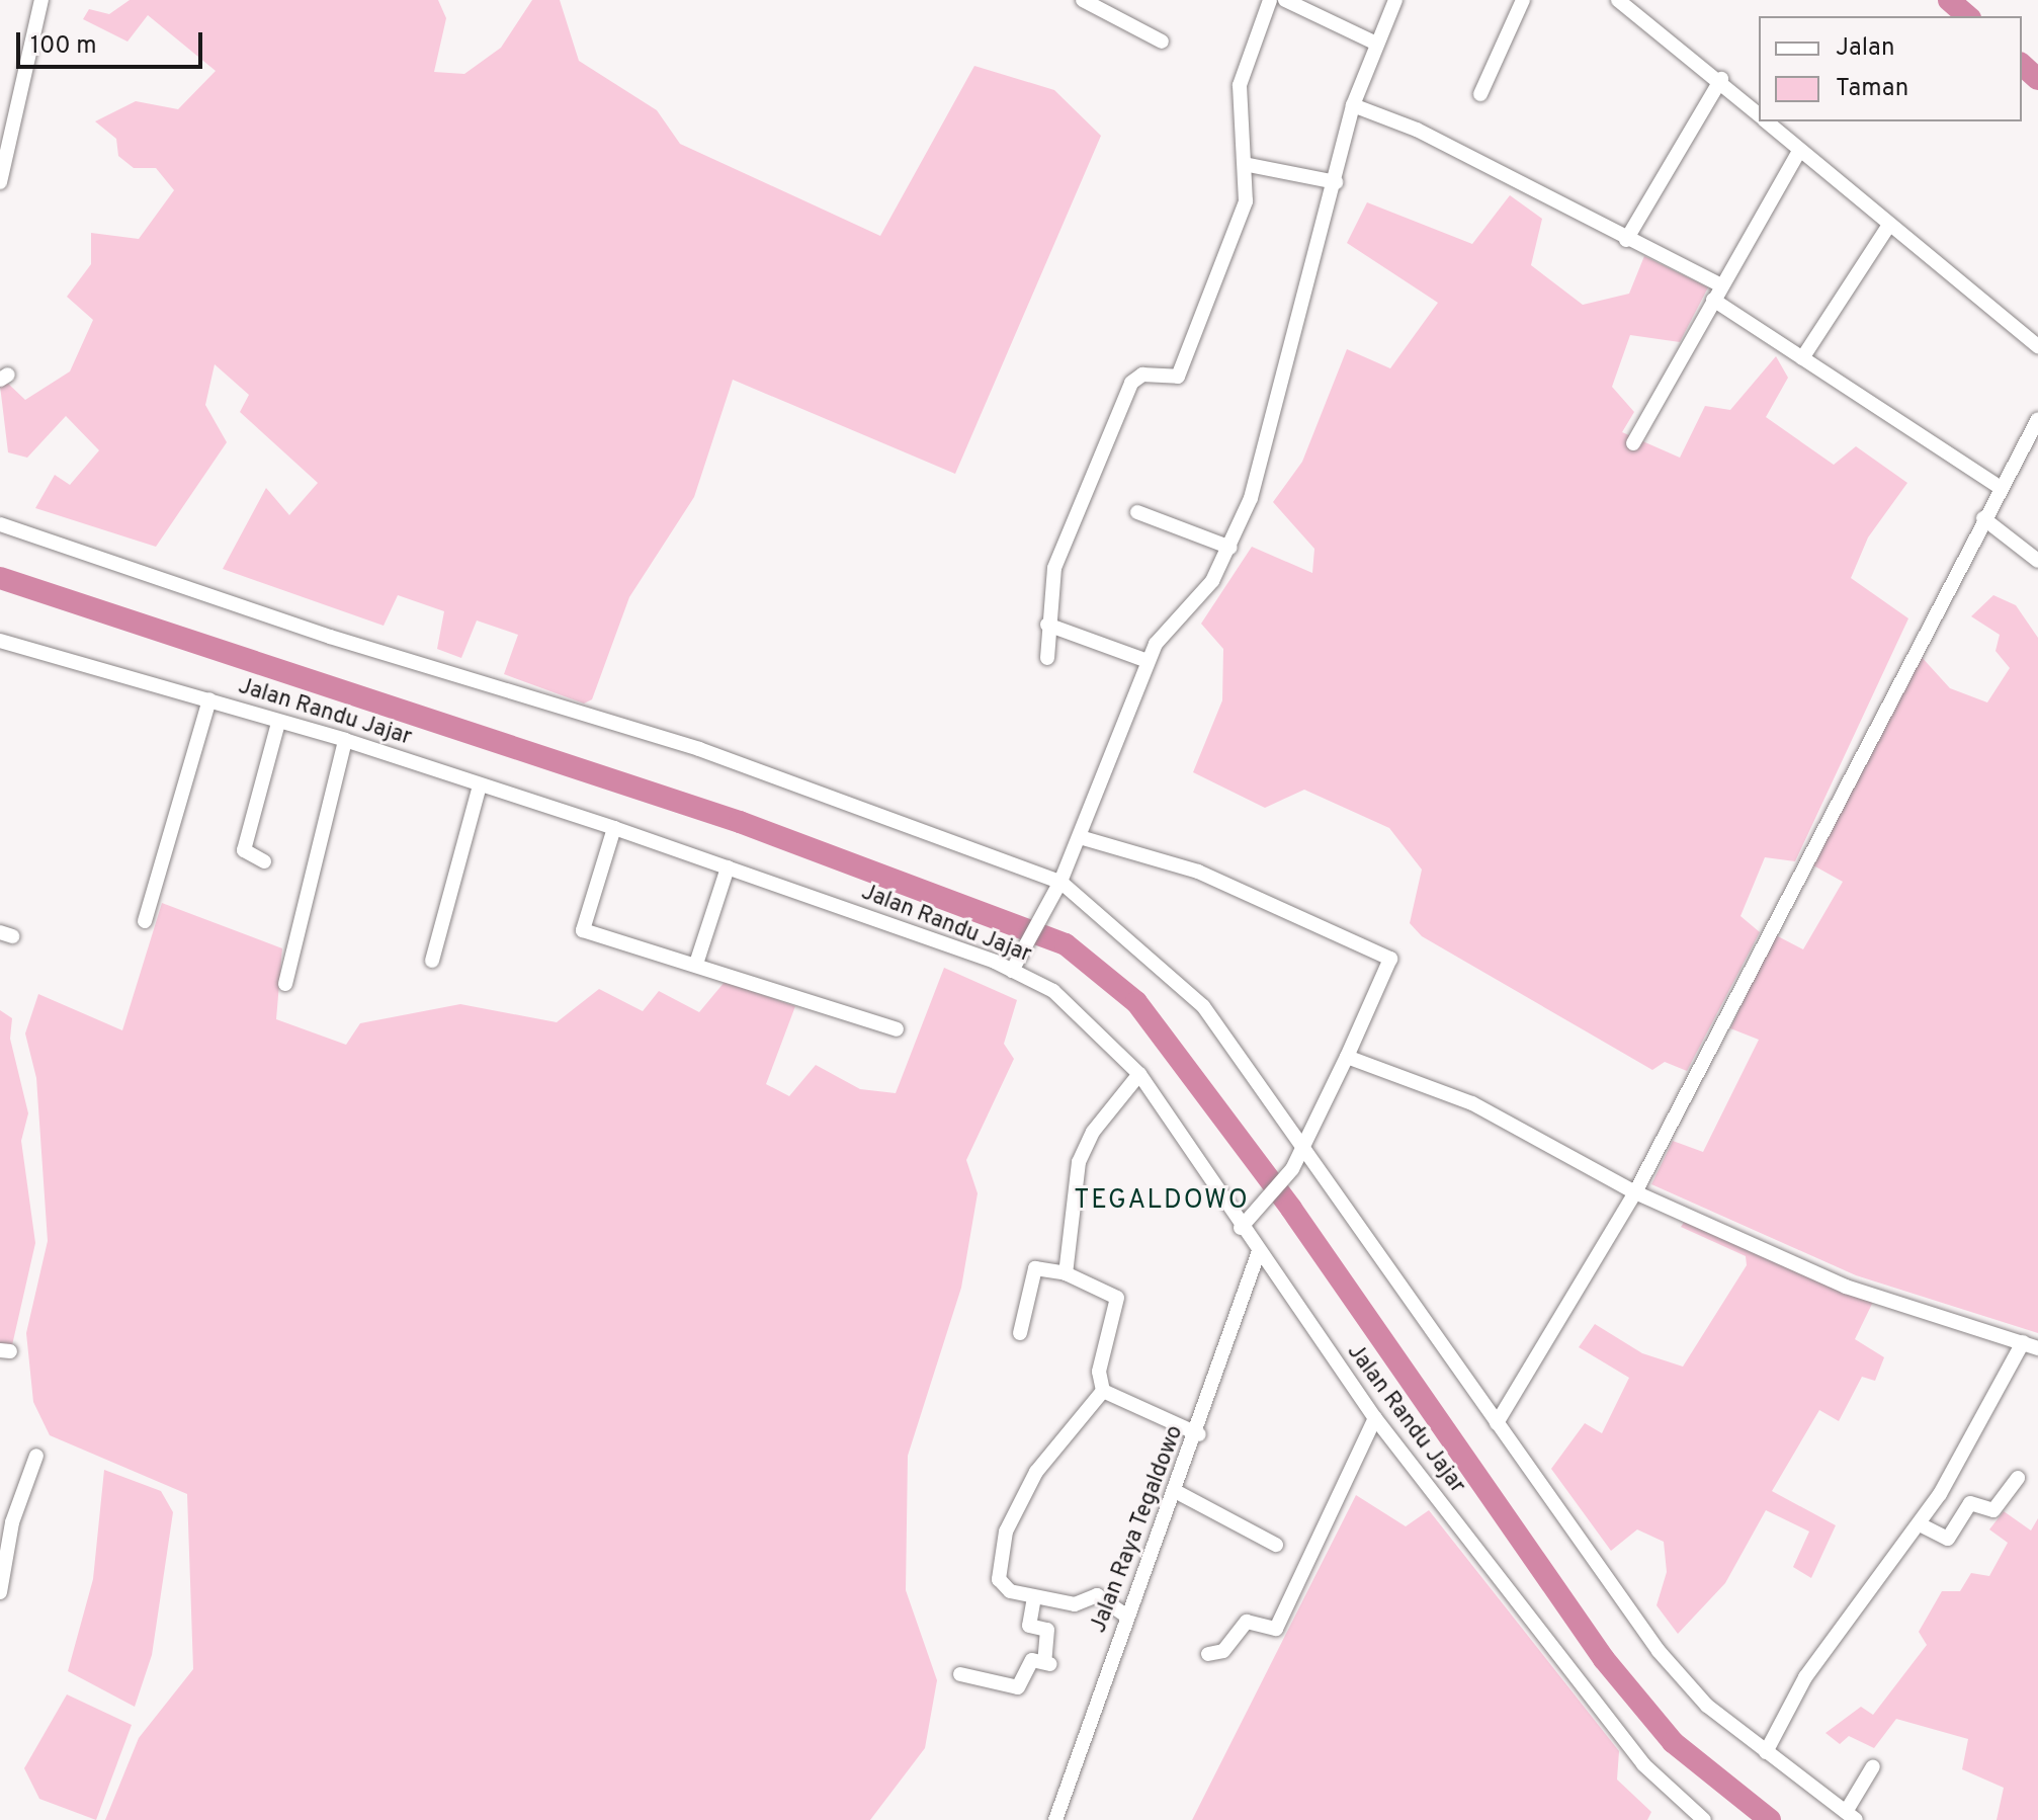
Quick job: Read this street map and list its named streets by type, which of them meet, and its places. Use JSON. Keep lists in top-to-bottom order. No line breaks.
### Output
{"streets":{"street":["Jalan Randu Jajar","Jalan Raya Tegaldowo"]},"crossings":[["Jalan Randu Jajar","Jalan Raya Tegaldowo"]],"districts":["TEGALDOWO"],"legend":["Jalan","Taman"],"scale_bar":"100 m"}
